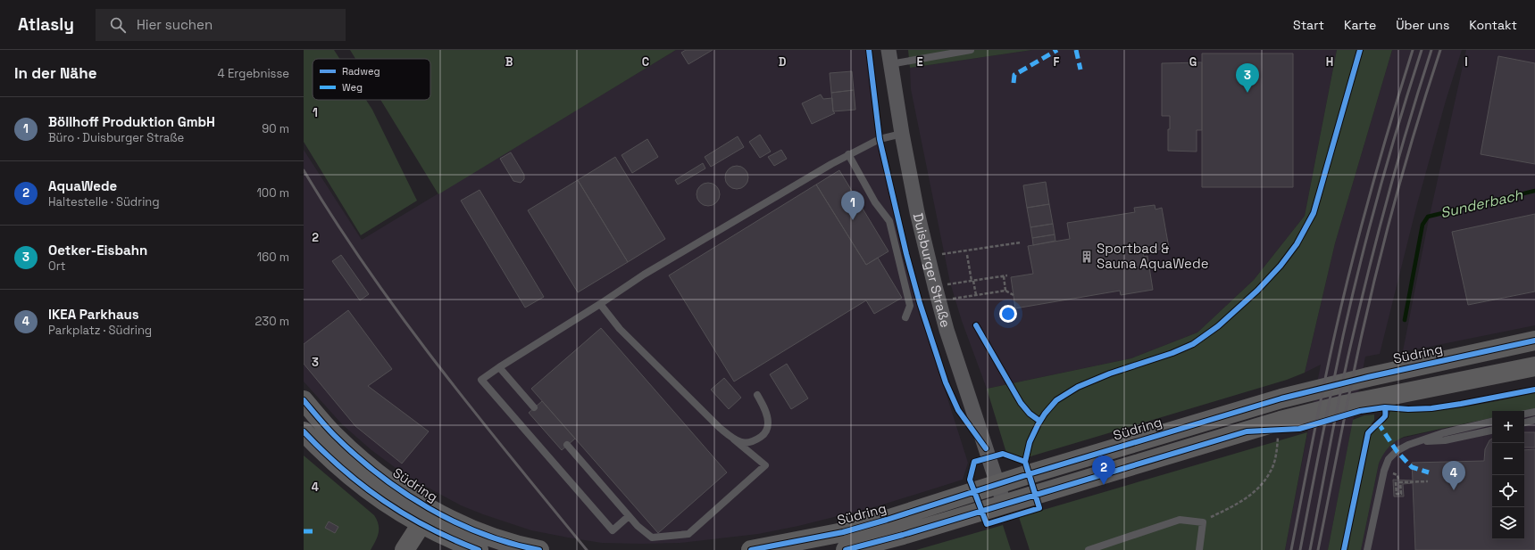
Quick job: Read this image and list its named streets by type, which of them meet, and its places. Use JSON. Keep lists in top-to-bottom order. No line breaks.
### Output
{"streets":{"main road":["Südring"],"street":["Duisburger Straße"]},"crossings":[["Duisburger Straße","Südring"]],"water":["Sunderbach"],"places":{"building":["Sportbad & Sauna AquaWede"]},"legend":["Radweg","Weg"],"page":{"header":"Atlasly","search":"Hier suchen","nav":["Start","Karte","Über uns","Kontakt"],"heading":["In der Nähe","4 Ergebnisse"],"pins":["3","1","2","4"],"list":[{"mark":"1","name":"Böllhoff Produktion GmbH","note":"Büro · Duisburger Straße","value":"90 m"},{"mark":"2","name":"AquaWede","note":"Haltestelle · Südring","value":"100 m"},{"mark":"3","name":"Oetker-Eisbahn","note":"Ort","value":"160 m"},{"mark":"4","name":"IKEA Parkhaus","note":"Parkplatz · Südring","value":"230 m"}],"map_buttons":["+","−"]},"grid":{"columns":["B","C","D","E","F","G","H","I"],"rows":["1","2","3","4"]}}
